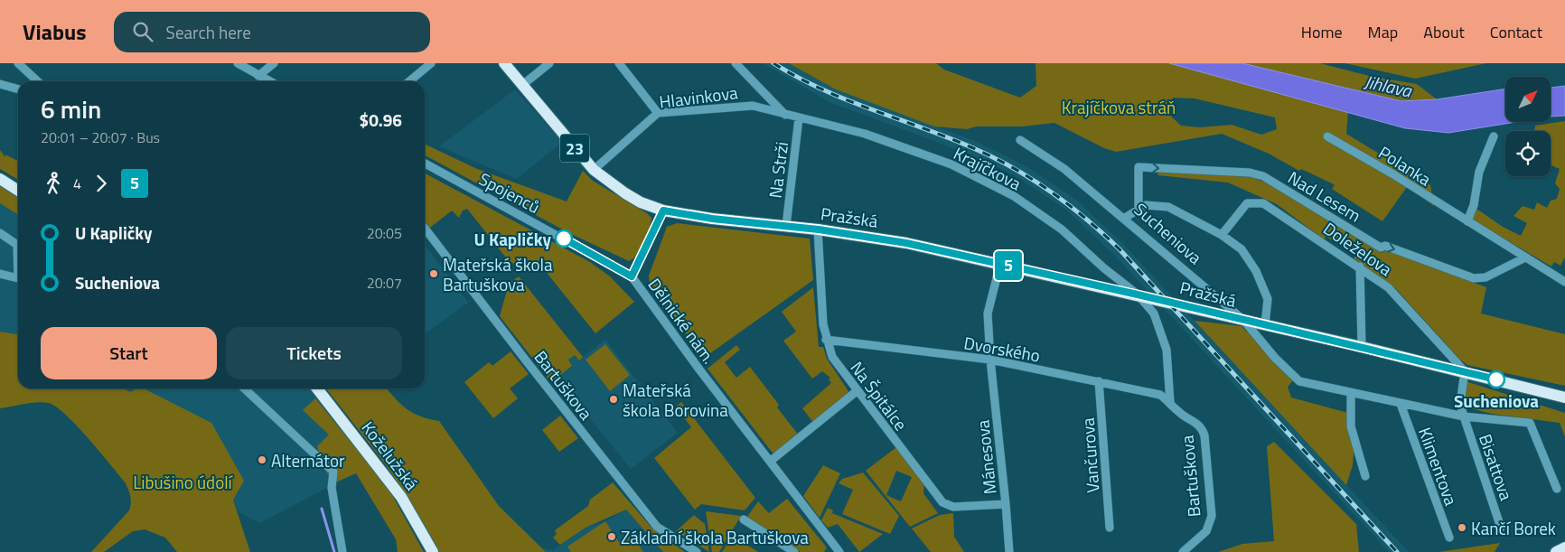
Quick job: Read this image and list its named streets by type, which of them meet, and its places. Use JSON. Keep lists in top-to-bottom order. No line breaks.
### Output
{"streets":{"main road":["23","Pražská","Sucheniova","Koželužská"],"street":["Hlavinkova","Polanka","Krajíčkova","Na Strži","Spojenců","Nad Lesem","Doleželova","Dělnické nám.","Dvorského","Bartuškova","Na Špitálce","Vančurova","Mánesova","Klimentova","Bisattova"]},"crossings":[["Hlavinkova","Krajíčkova"],["Hlavinkova","Na Strži"],["Hlavinkova","Pražská"],["Polanka","Nad Lesem"],["Krajíčkova","Na Strži"],["Krajíčkova","Pražská"],["Krajíčkova","Dvorského"],["Krajíčkova","Bartuškova"],["Na Strži","Pražská"],["Spojenců","Dělnické nám."],["Pražská","Sucheniova"],["Pražská","Dělnické nám."],["Pražská","Na Špitálce"],["Pražská","Mánesova"],["Sucheniova","Doleželova"],["Sucheniova","Bisattova"],["Doleželova","Bisattova"],["Dvorského","Bartuškova"],["Dvorského","Na Špitálce"],["Dvorského","Vančurova"],["Dvorského","Mánesova"],["Na Špitálce","Mánesova"]],"one_way":["Nad Lesem"],"water":["Jihlava"],"parks":["Krajíčkova stráň","Libušino údolí"],"places":["U Kapličky","Mateřská škola Bartuškova","Sucheniova","Mateřská škola Borovina","Alternátor","Kančí Borek","Základní škola Bartuškova"],"lines":["bus line 5"],"north":"top right","page":{"header":"Viabus","search":"Search here","nav":["Home","Map","About","Contact"],"on_map":"5","heading":["6 min","20:01 – 20:07 · Bus","$0.96"],"legs":["4","5"],"list":[{"name":"U Kapličky","value":"20:05"},{"name":"Sucheniova","value":"20:07"}],"buttons":["Start","Tickets"]}}
